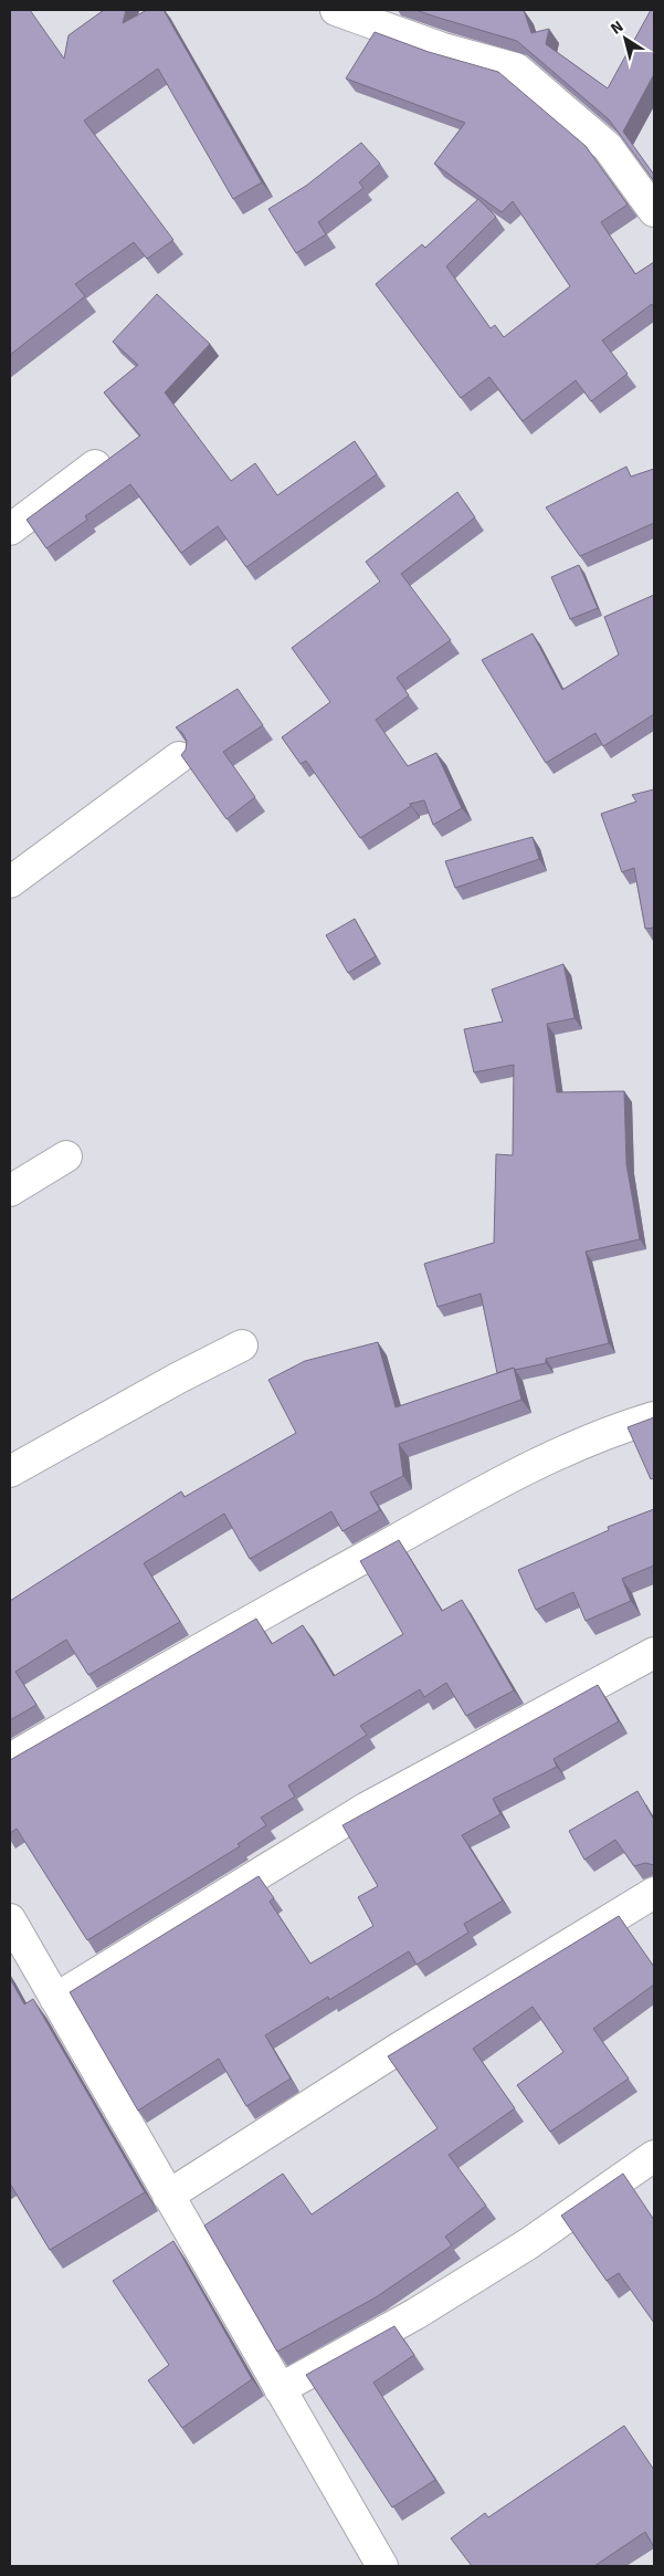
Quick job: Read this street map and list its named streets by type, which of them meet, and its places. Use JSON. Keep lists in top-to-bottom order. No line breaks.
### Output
{"north":"top left"}
